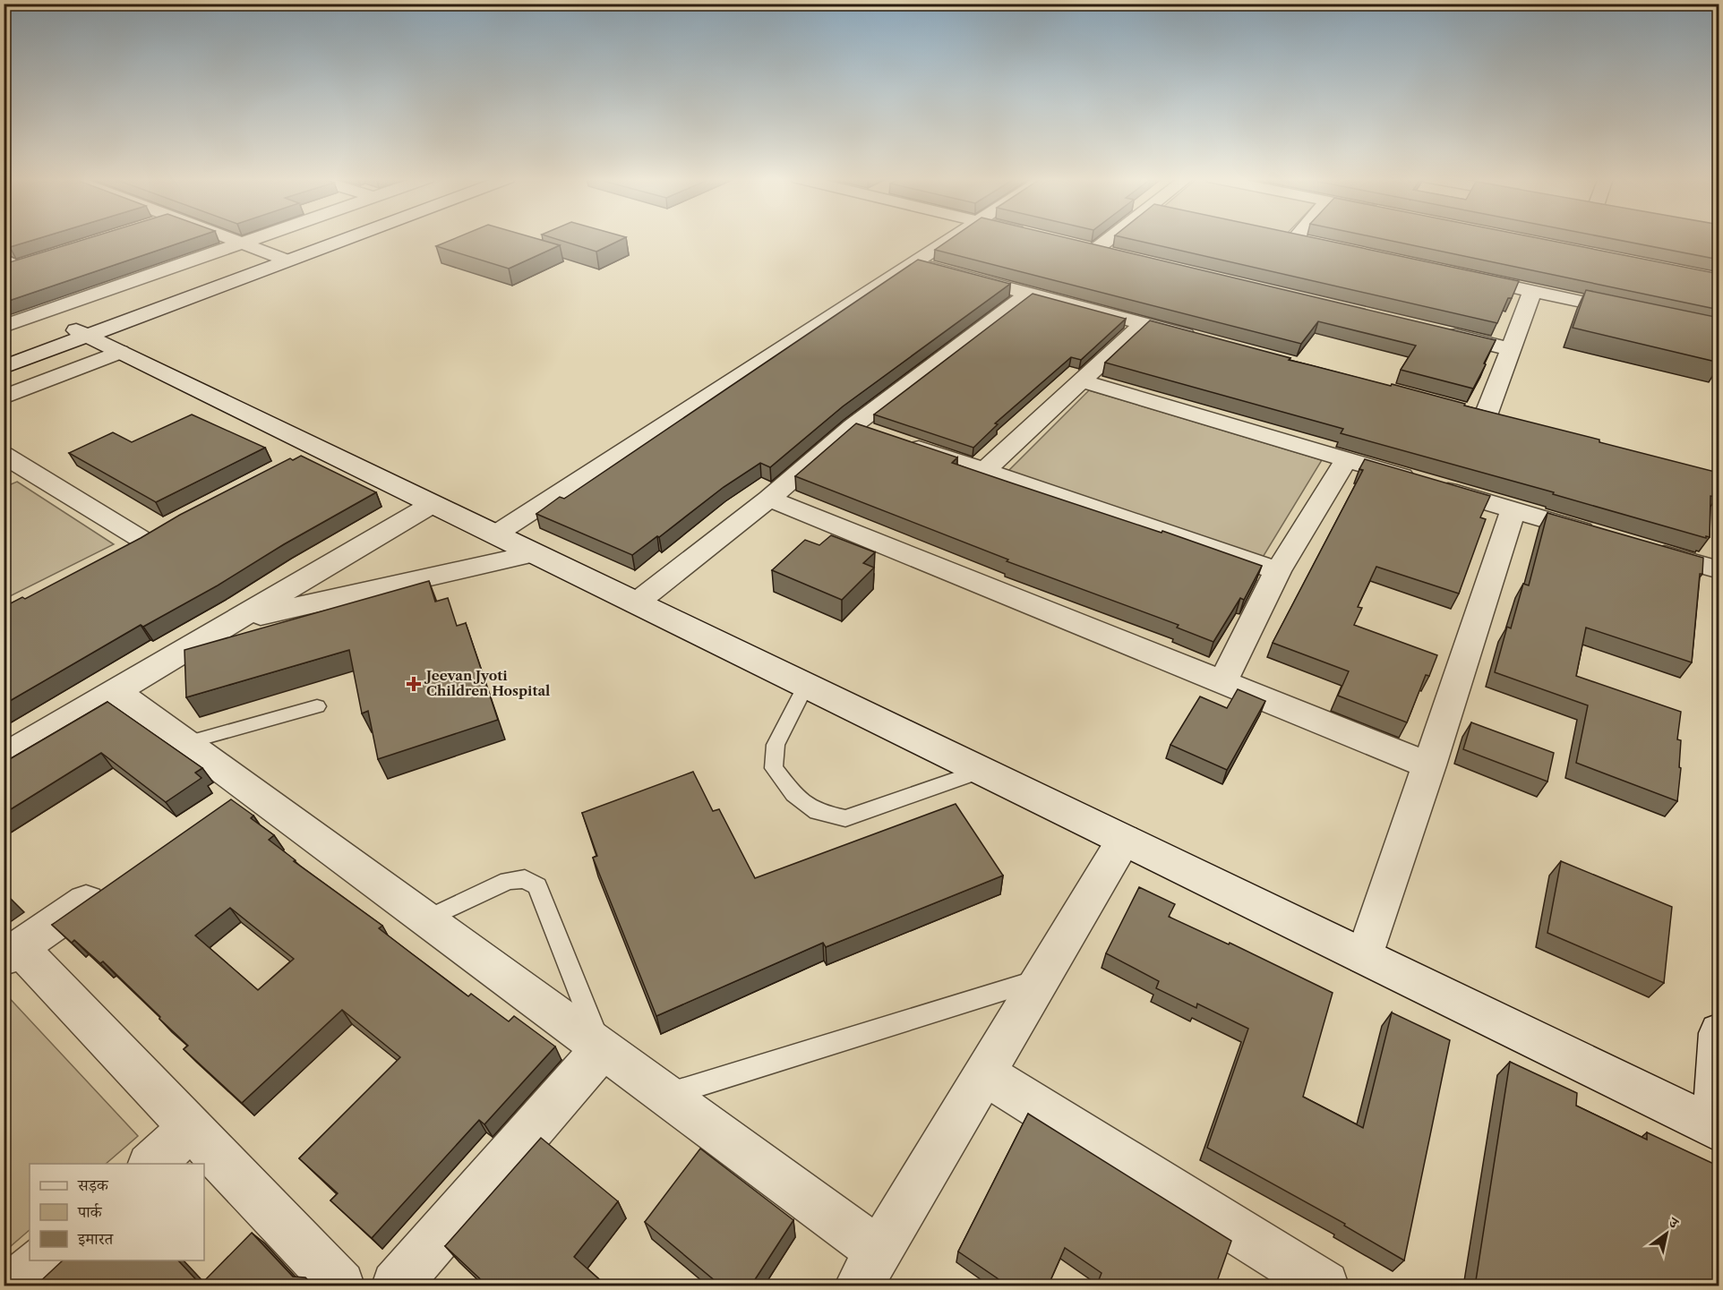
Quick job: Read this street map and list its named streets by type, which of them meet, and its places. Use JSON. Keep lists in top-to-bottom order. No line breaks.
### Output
{"places":{"health":["Jeevan Jyoti Children Hospital"]},"legend":["सड़क","पार्क","इमारत"],"north":"top right"}
